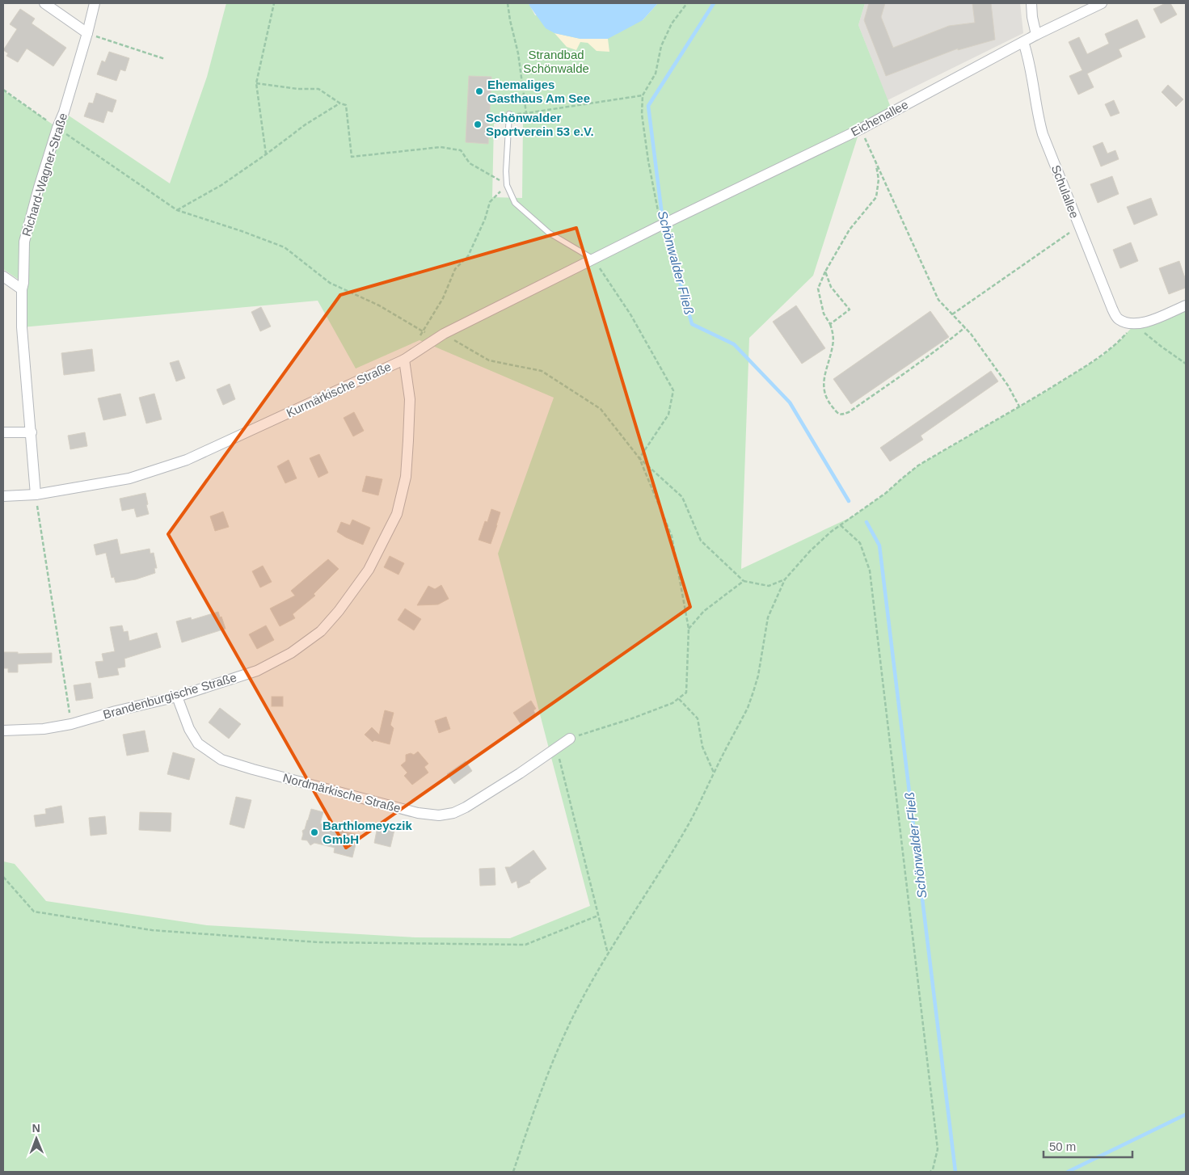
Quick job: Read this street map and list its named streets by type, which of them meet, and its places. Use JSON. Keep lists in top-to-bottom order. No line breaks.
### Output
{"streets":{"street":["Eichenallee","Richard-Wagner-Straße","Schulallee","Kurmärkische Straße","Brandenburgische Straße","Nordmärkische Straße"]},"crossings":[["Eichenallee","Schulallee"],["Eichenallee","Kurmärkische Straße"],["Richard-Wagner-Straße","Kurmärkische Straße"],["Kurmärkische Straße","Brandenburgische Straße"],["Brandenburgische Straße","Nordmärkische Straße"]],"water":["Schönwalder Fließ"],"parks":["Strandbad Schönwalde"],"places":["Ehemaliges Gasthaus Am See","Schönwalder Sportverein 53 e.V.","Barthlomeyczik GmbH"],"scale_bar":"50 m","north":"top"}
